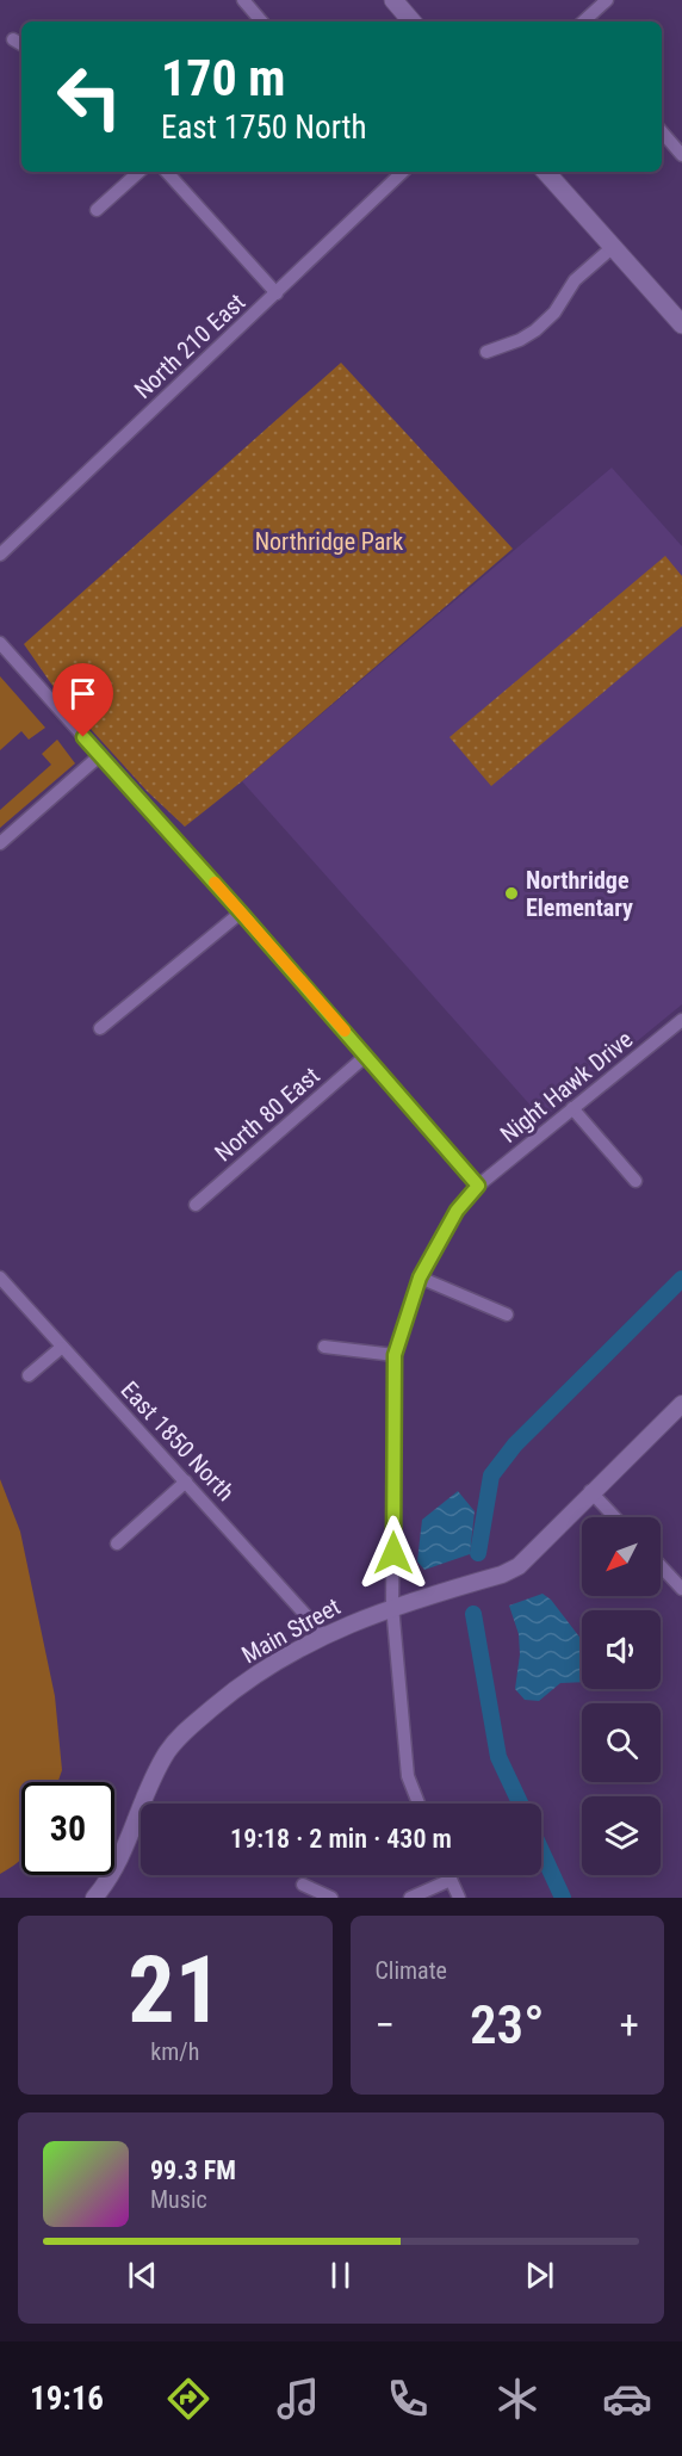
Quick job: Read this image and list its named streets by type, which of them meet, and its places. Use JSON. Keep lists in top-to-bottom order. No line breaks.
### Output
{"streets":{"street":["North 210 East","Night Hawk Drive","North 80 East","East 1850 North","Main Street"]},"crossings":[["Night Hawk Drive","Main Street"],["East 1850 North","Main Street"]],"parks":["Northridge Park"],"places":["Northridge Elementary"],"north":"bottom left","page":{"turn":["170 m","East 1750 North"],"limit":"30","trip":"19:18 · 2 min · 430 m","tile":[["21","km/h"],"Climate"],"heat":["−","23°","+"],"song":["99.3 FM","Music"],"tabs":"19:16"}}
